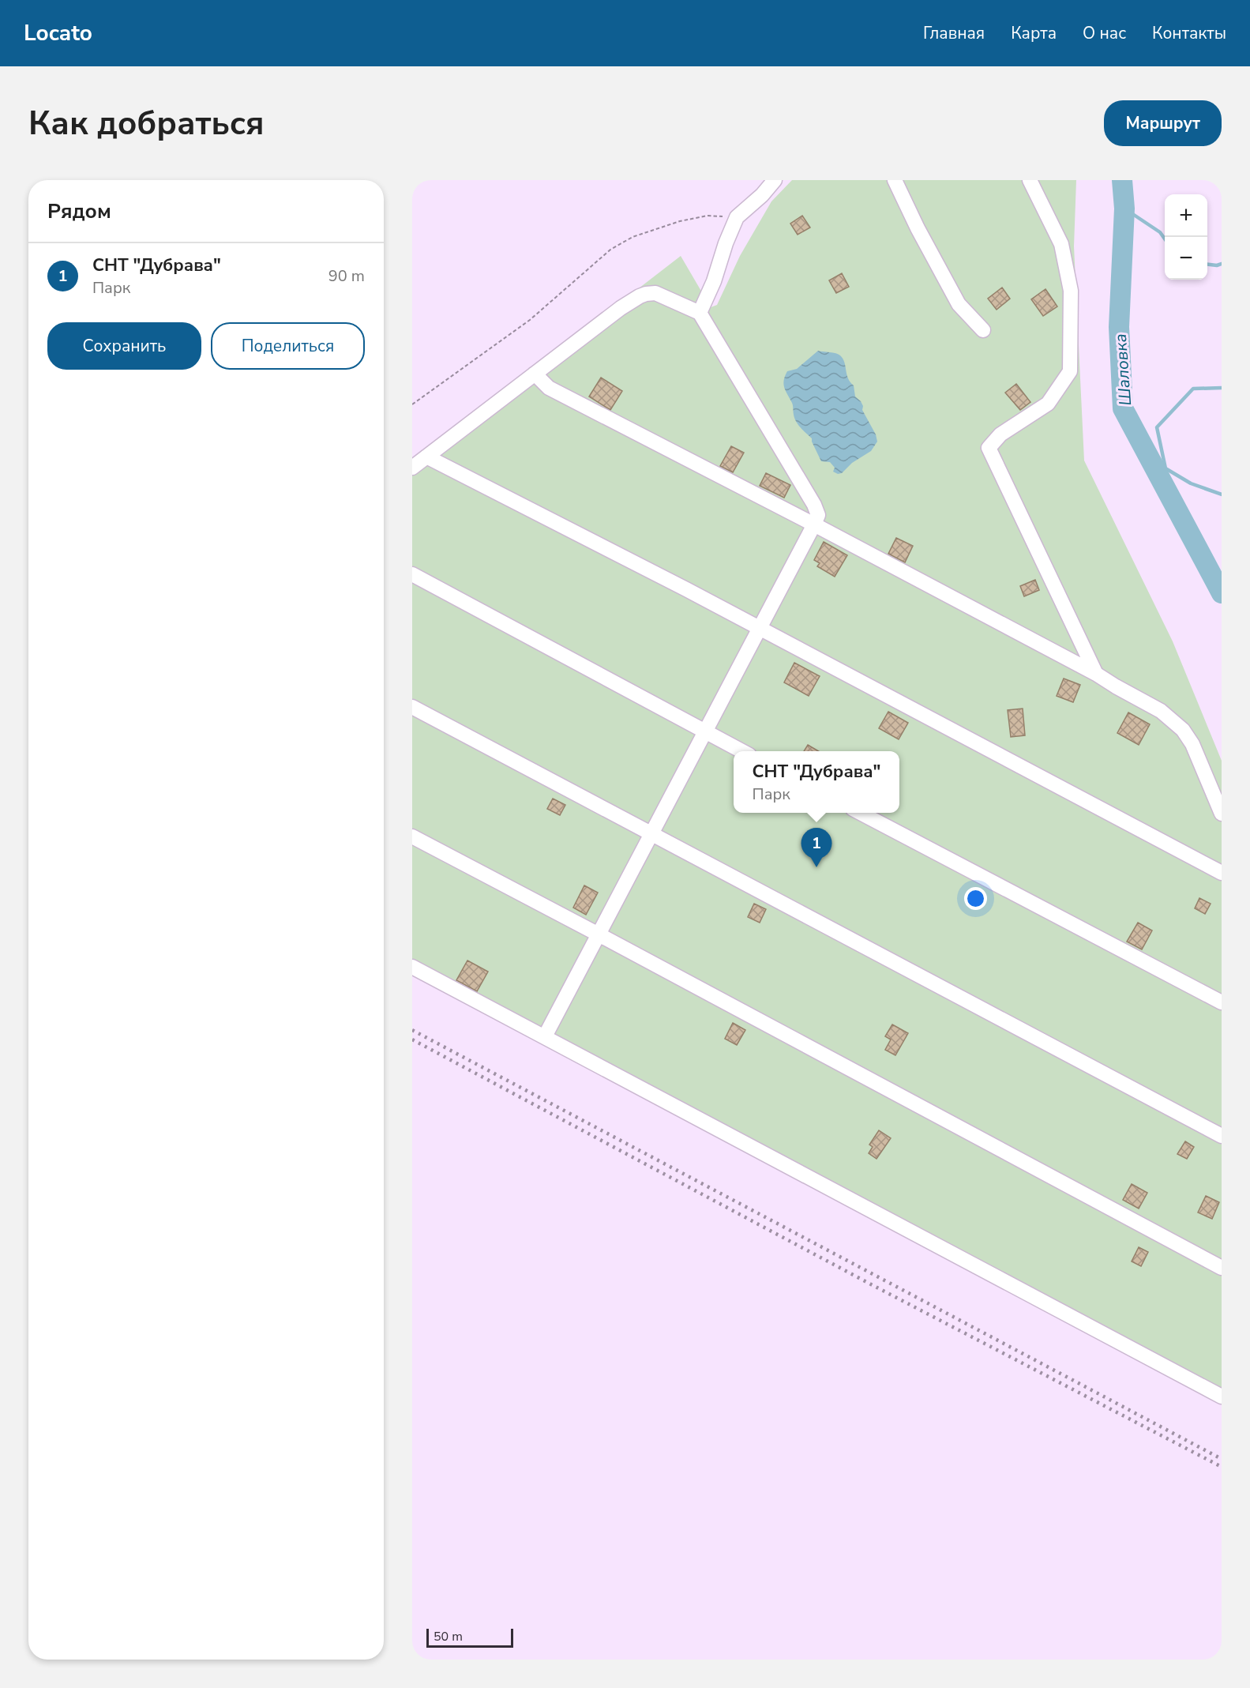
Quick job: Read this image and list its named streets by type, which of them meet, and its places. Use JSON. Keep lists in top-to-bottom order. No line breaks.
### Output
{"water":["Шаловка"],"scale_bar":"50 m","page":{"header":"Locato","nav":["Главная","Карта","О нас","Контакты"],"buttons":["Маршрут",["Сохранить","Поделиться"]],"title":"Как добраться","heading":"Рядом","map_buttons":["+","−"],"list":[{"mark":"1","name":"СНТ \"Дубрава\"","note":"Парк","value":"90 m"}],"popup":["СНТ \"Дубрава\"","Парк"],"pins":"1","scale":"50 m"}}
